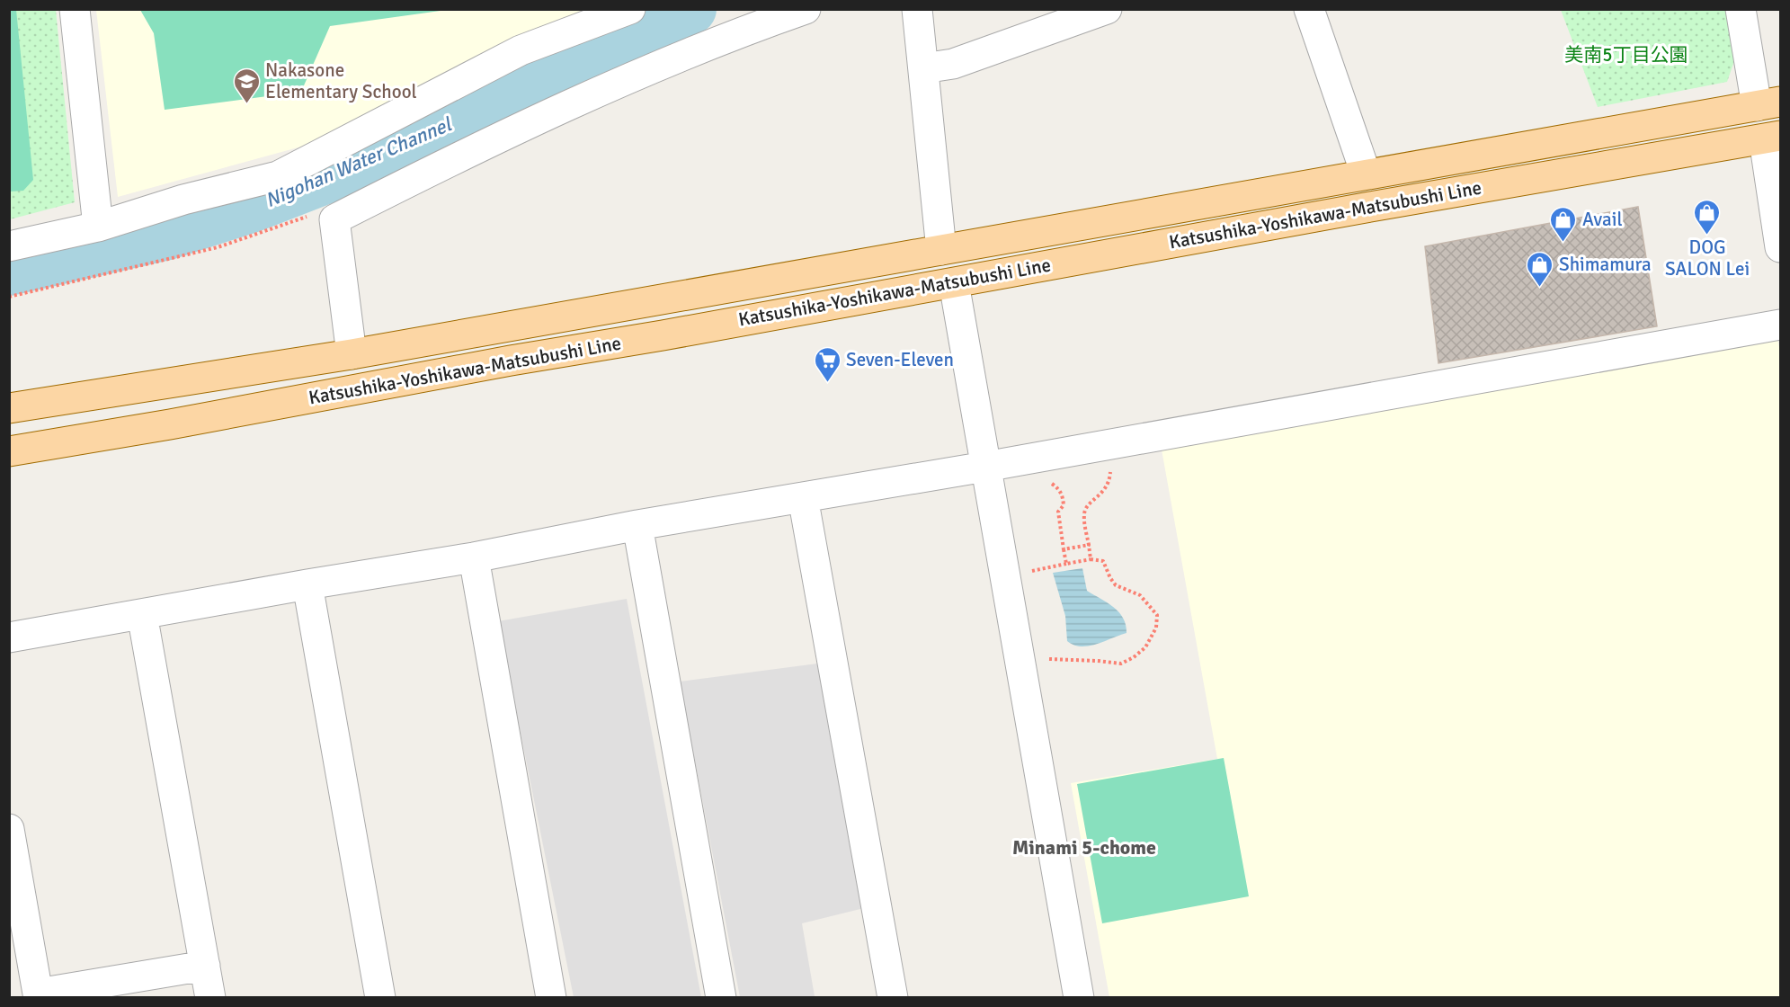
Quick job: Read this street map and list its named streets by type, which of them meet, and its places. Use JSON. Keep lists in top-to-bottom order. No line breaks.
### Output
{"streets":{"main road":["Katsushika-Yoshikawa-Matsubushi Line"]},"districts":["Minami 5-chome"],"water":["Nigohan Water Channel"],"parks":["美南5丁目公園"],"places":{"school or university":["Nakasone Elementary School"],"shop":["DOG SALON Lei","Avail","Shimamura"],"supermarket":["Seven-Eleven"]}}
